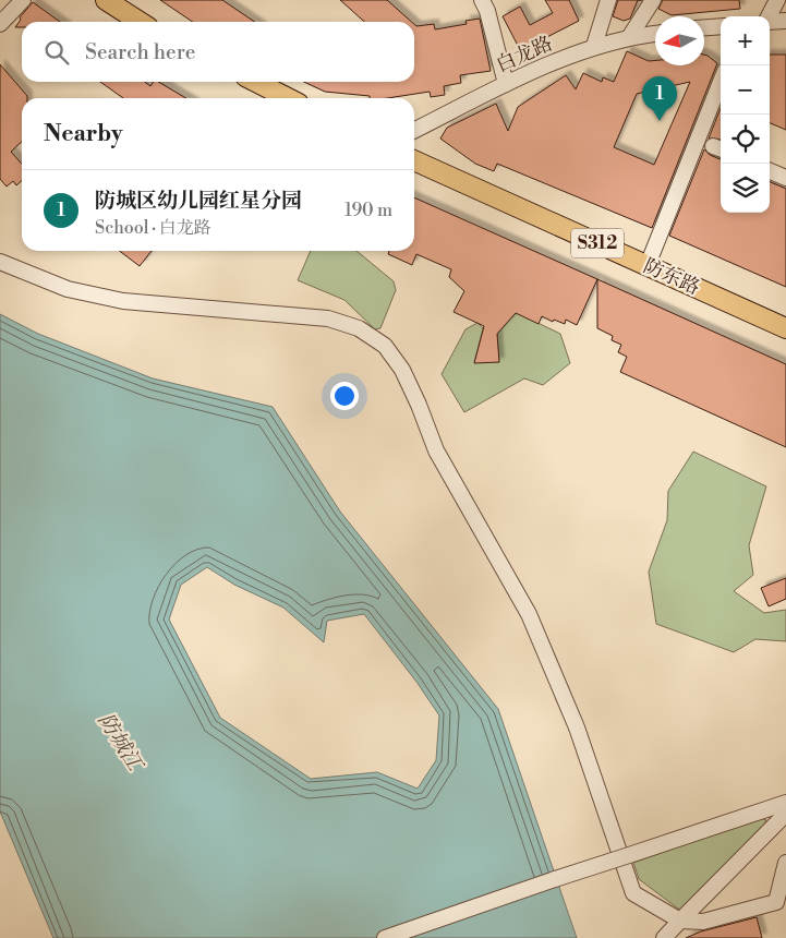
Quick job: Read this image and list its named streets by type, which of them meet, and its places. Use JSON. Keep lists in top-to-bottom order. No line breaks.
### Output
{"streets":{"main road":["S312","防东路"],"street":["白龙路"]},"water":["防城江"],"north":"left","page":{"map_buttons":["+","−"],"search":"Search here","pins":"1","heading":"Nearby","list":[{"mark":"1","name":"防城区幼儿园红星分园","note":"School · 白龙路","value":"190 m"}]}}
